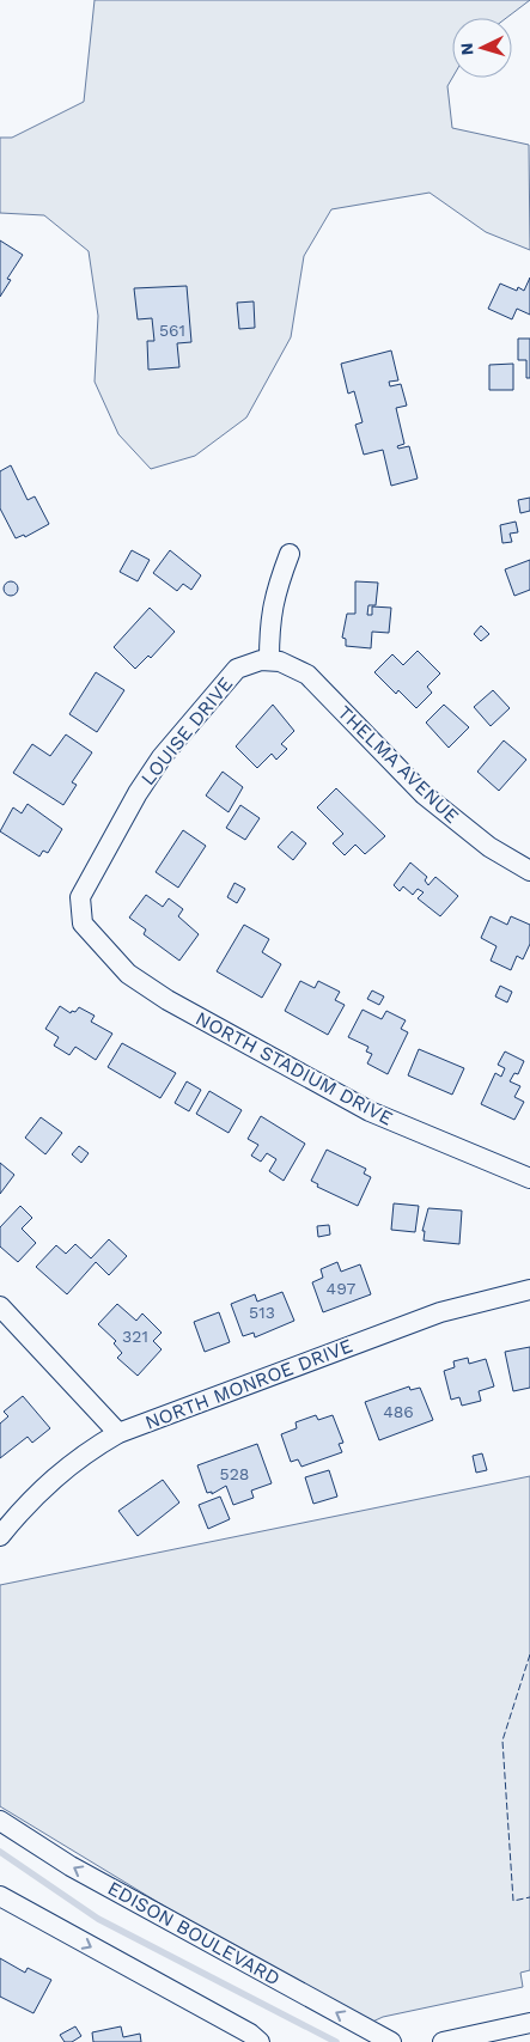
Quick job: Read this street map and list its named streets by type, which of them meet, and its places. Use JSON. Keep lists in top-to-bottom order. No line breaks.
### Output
{"streets":{"street":["LOUISE DRIVE","THELMA AVENUE","NORTH STADIUM DRIVE","NORTH MONROE DRIVE","EDISON BOULEVARD"]},"crossings":[["LOUISE DRIVE","THELMA AVENUE"],["LOUISE DRIVE","NORTH STADIUM DRIVE"]],"house_numbers":["561","497","513","321","486","528"],"north":"left"}
